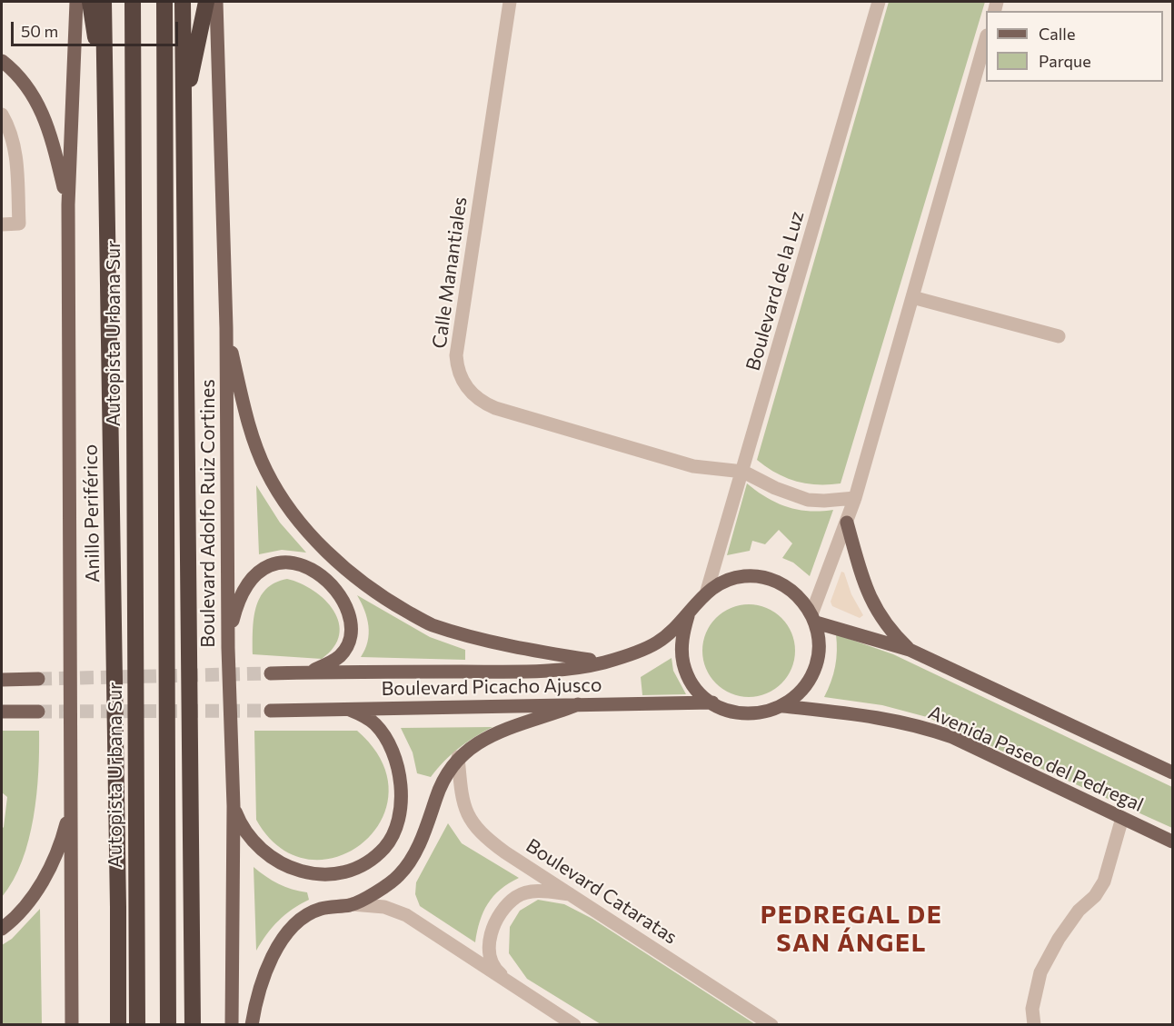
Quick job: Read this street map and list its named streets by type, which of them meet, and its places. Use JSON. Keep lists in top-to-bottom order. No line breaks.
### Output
{"streets":{"highway":["Autopista Urbana Sur","Anillo Periférico"],"main road":["Boulevard Adolfo Ruiz Cortines","Boulevard Picacho Ajusco","Avenida Paseo del Pedregal"],"street":["Calle Manantiales","Boulevard de la Luz","Boulevard Cataratas"]},"crossings":[["Calle Manantiales","Boulevard de la Luz"],["Boulevard de la Luz","Boulevard Picacho Ajusco"],["Boulevard de la Luz","Avenida Paseo del Pedregal"],["Boulevard Picacho Ajusco","Avenida Paseo del Pedregal"]],"districts":["PEDREGAL DE SAN ÁNGEL"],"legend":["Calle","Parque"],"scale_bar":"50 m"}
